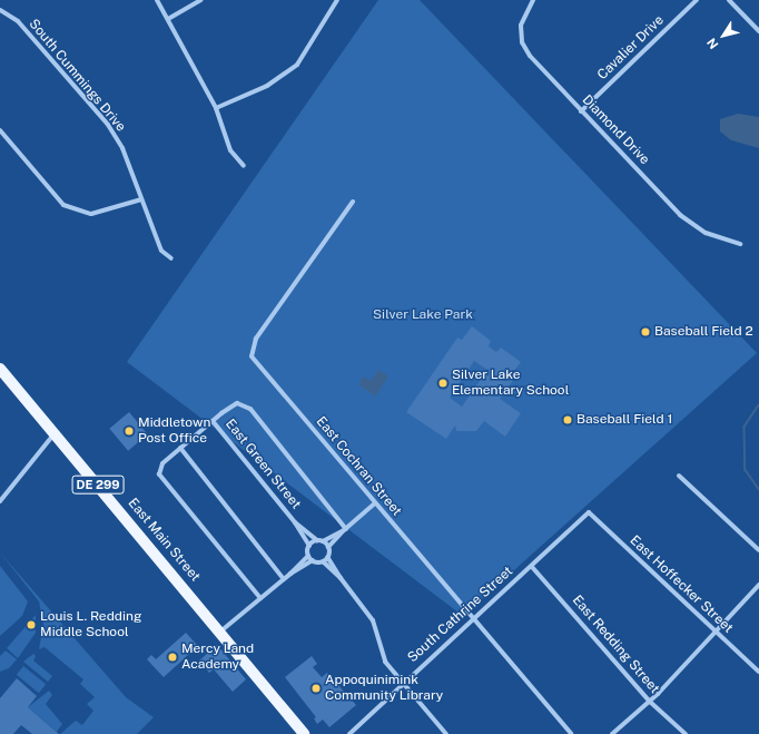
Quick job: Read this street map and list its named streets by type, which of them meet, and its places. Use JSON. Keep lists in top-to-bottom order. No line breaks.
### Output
{"streets":{"main road":["DE 299","East Main Street"],"street":["Cavalier Drive","South Cummings Drive","Diamond Drive","East Green Street","East Cochran Street","East Hoffecker Street","South Cathrine Street","East Redding Street"]},"crossings":[["Cavalier Drive","Diamond Drive"],["East Cochran Street","South Cathrine Street"],["East Hoffecker Street","South Cathrine Street"],["South Cathrine Street","East Redding Street"]],"parks":["Silver Lake Park"],"places":["Baseball Field 2","Silver Lake Elementary School","Baseball Field 1","Middletown Post Office","Louis L. Redding Middle School","Mercy Land Academy","Appoquinimink Community Library"],"north":"bottom left"}
